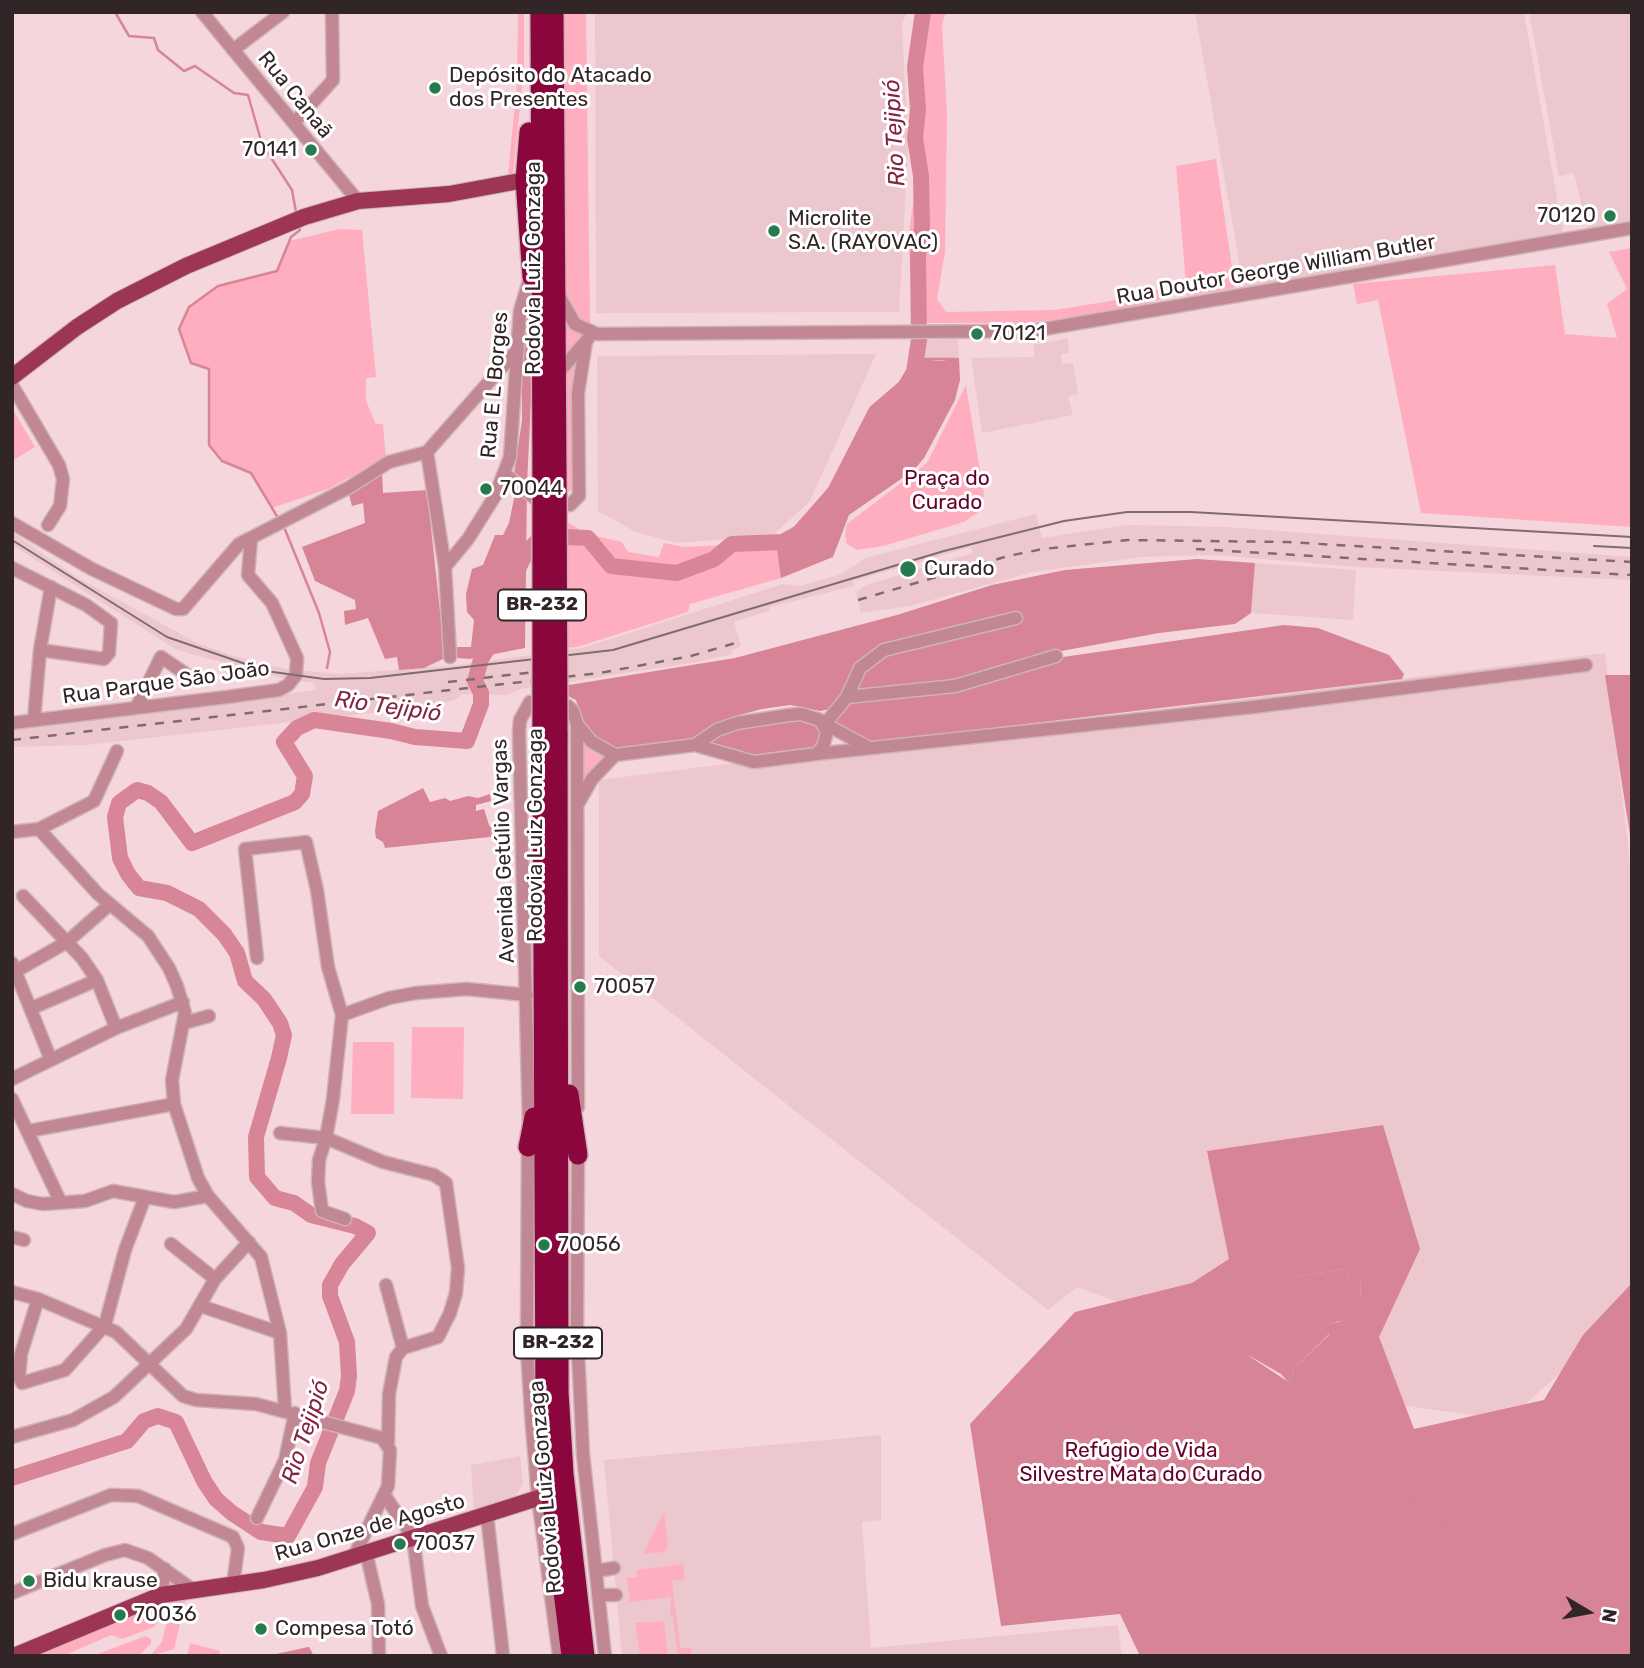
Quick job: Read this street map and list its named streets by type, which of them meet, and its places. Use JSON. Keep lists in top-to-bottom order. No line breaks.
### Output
{"streets":{"highway":["Rodovia Luiz Gonzaga","BR-232"],"main road":["Rua Onze de Agosto"],"street":["Rua Canaã","Rua Doutor George William Butler","Rua E L Borges","Rua Parque São João","Avenida Getúlio Vargas"]},"crossings":[["Avenida Getúlio Vargas","Rua Onze de Agosto"]],"water":["Rio Tejipió"],"parks":["Praça do Curado","Refúgio de Vida Silvestre Mata do Curado"],"places":["Depósito do Atacado dos Presentes","70141","70120","Microlite S.A. (RAYOVAC)","70121","70044","Curado","70057","70056","70037","Bidu krause","70036","Compesa Totó"],"north":"right"}
